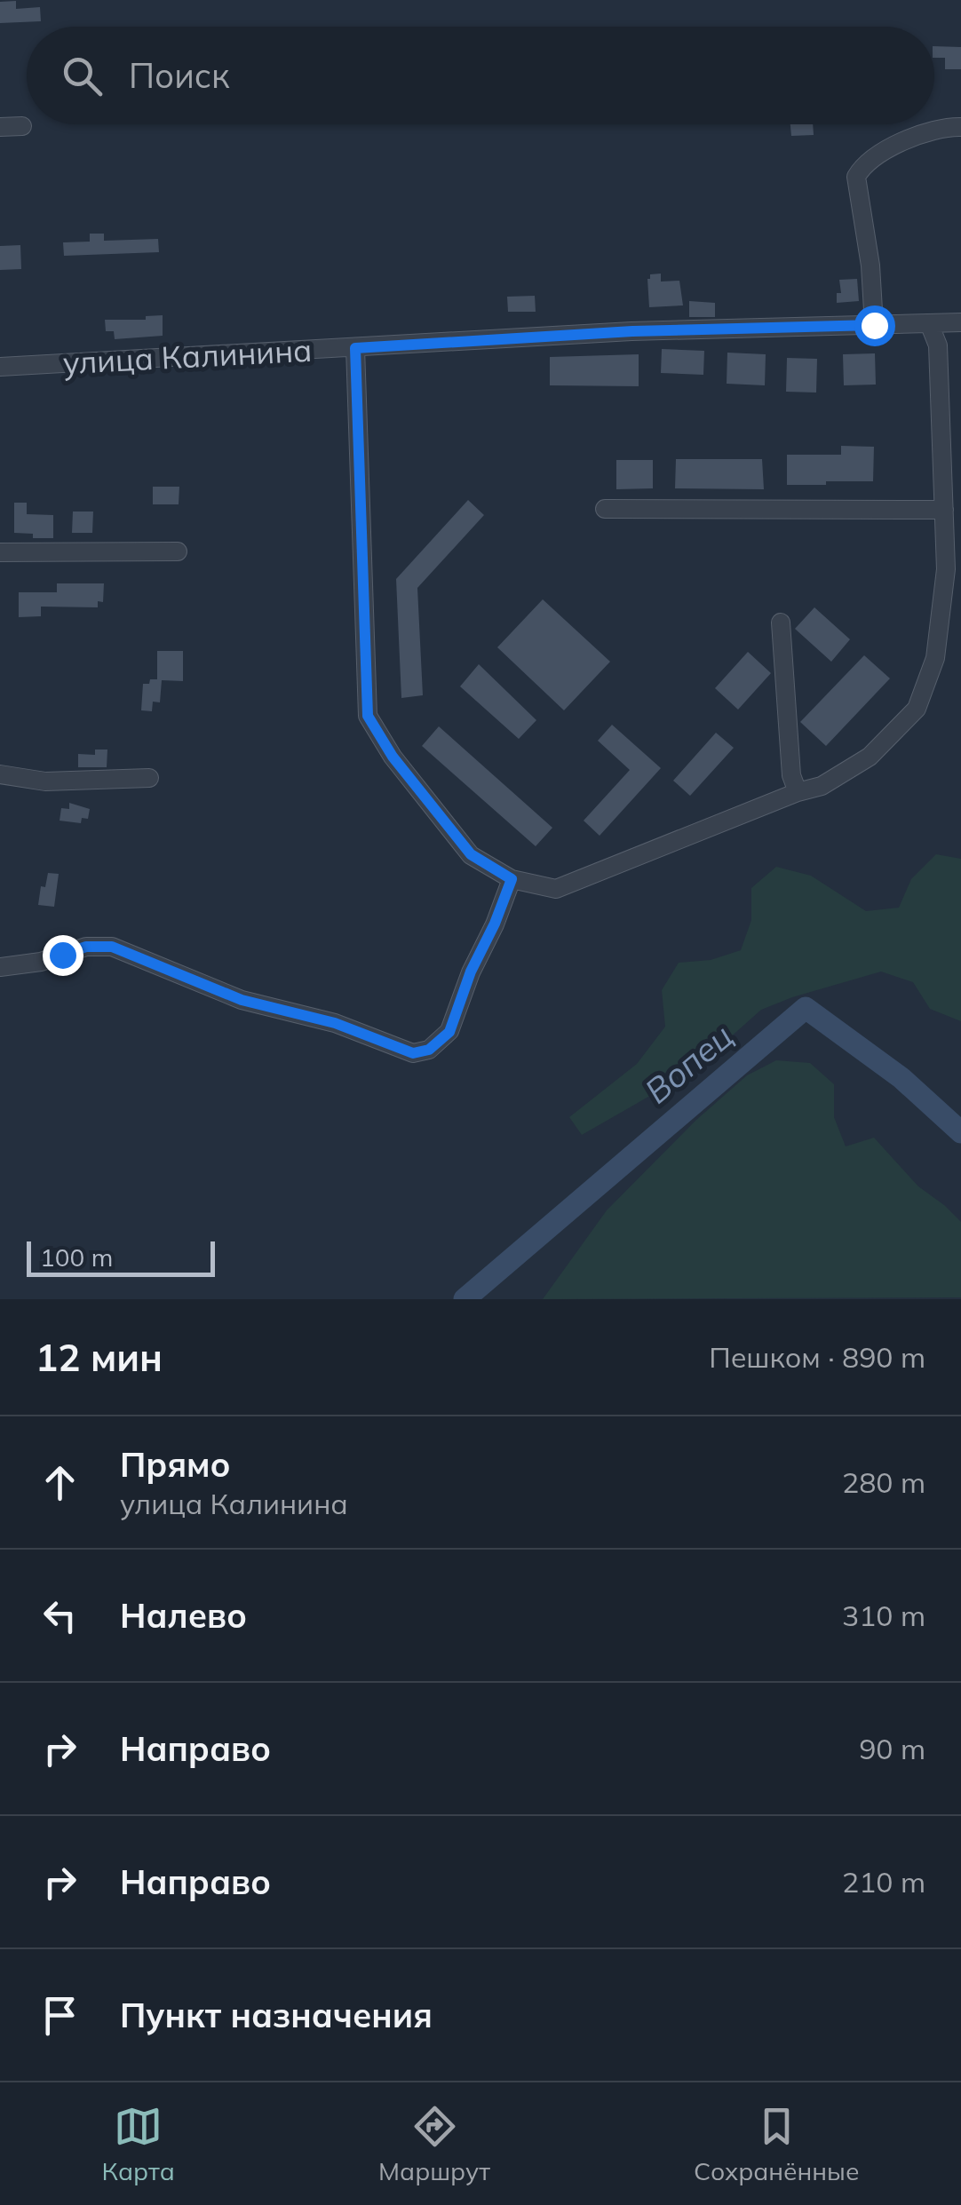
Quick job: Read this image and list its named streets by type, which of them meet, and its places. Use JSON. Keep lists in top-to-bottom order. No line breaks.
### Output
{"streets":{"street":["улица Калинина"]},"water":["Вопец"],"scale_bar":"100 m","page":{"search":"Поиск","scale":"100 m","heading":["12 мин","Пешком · 890 m"],"list":[["Прямо","улица Калинина","280 m"],["Налево","310 m"],["Направо","90 m"],["Направо","210 m"],"Пункт назначения"],"nav":["Карта","Маршрут","Сохранённые"]}}
